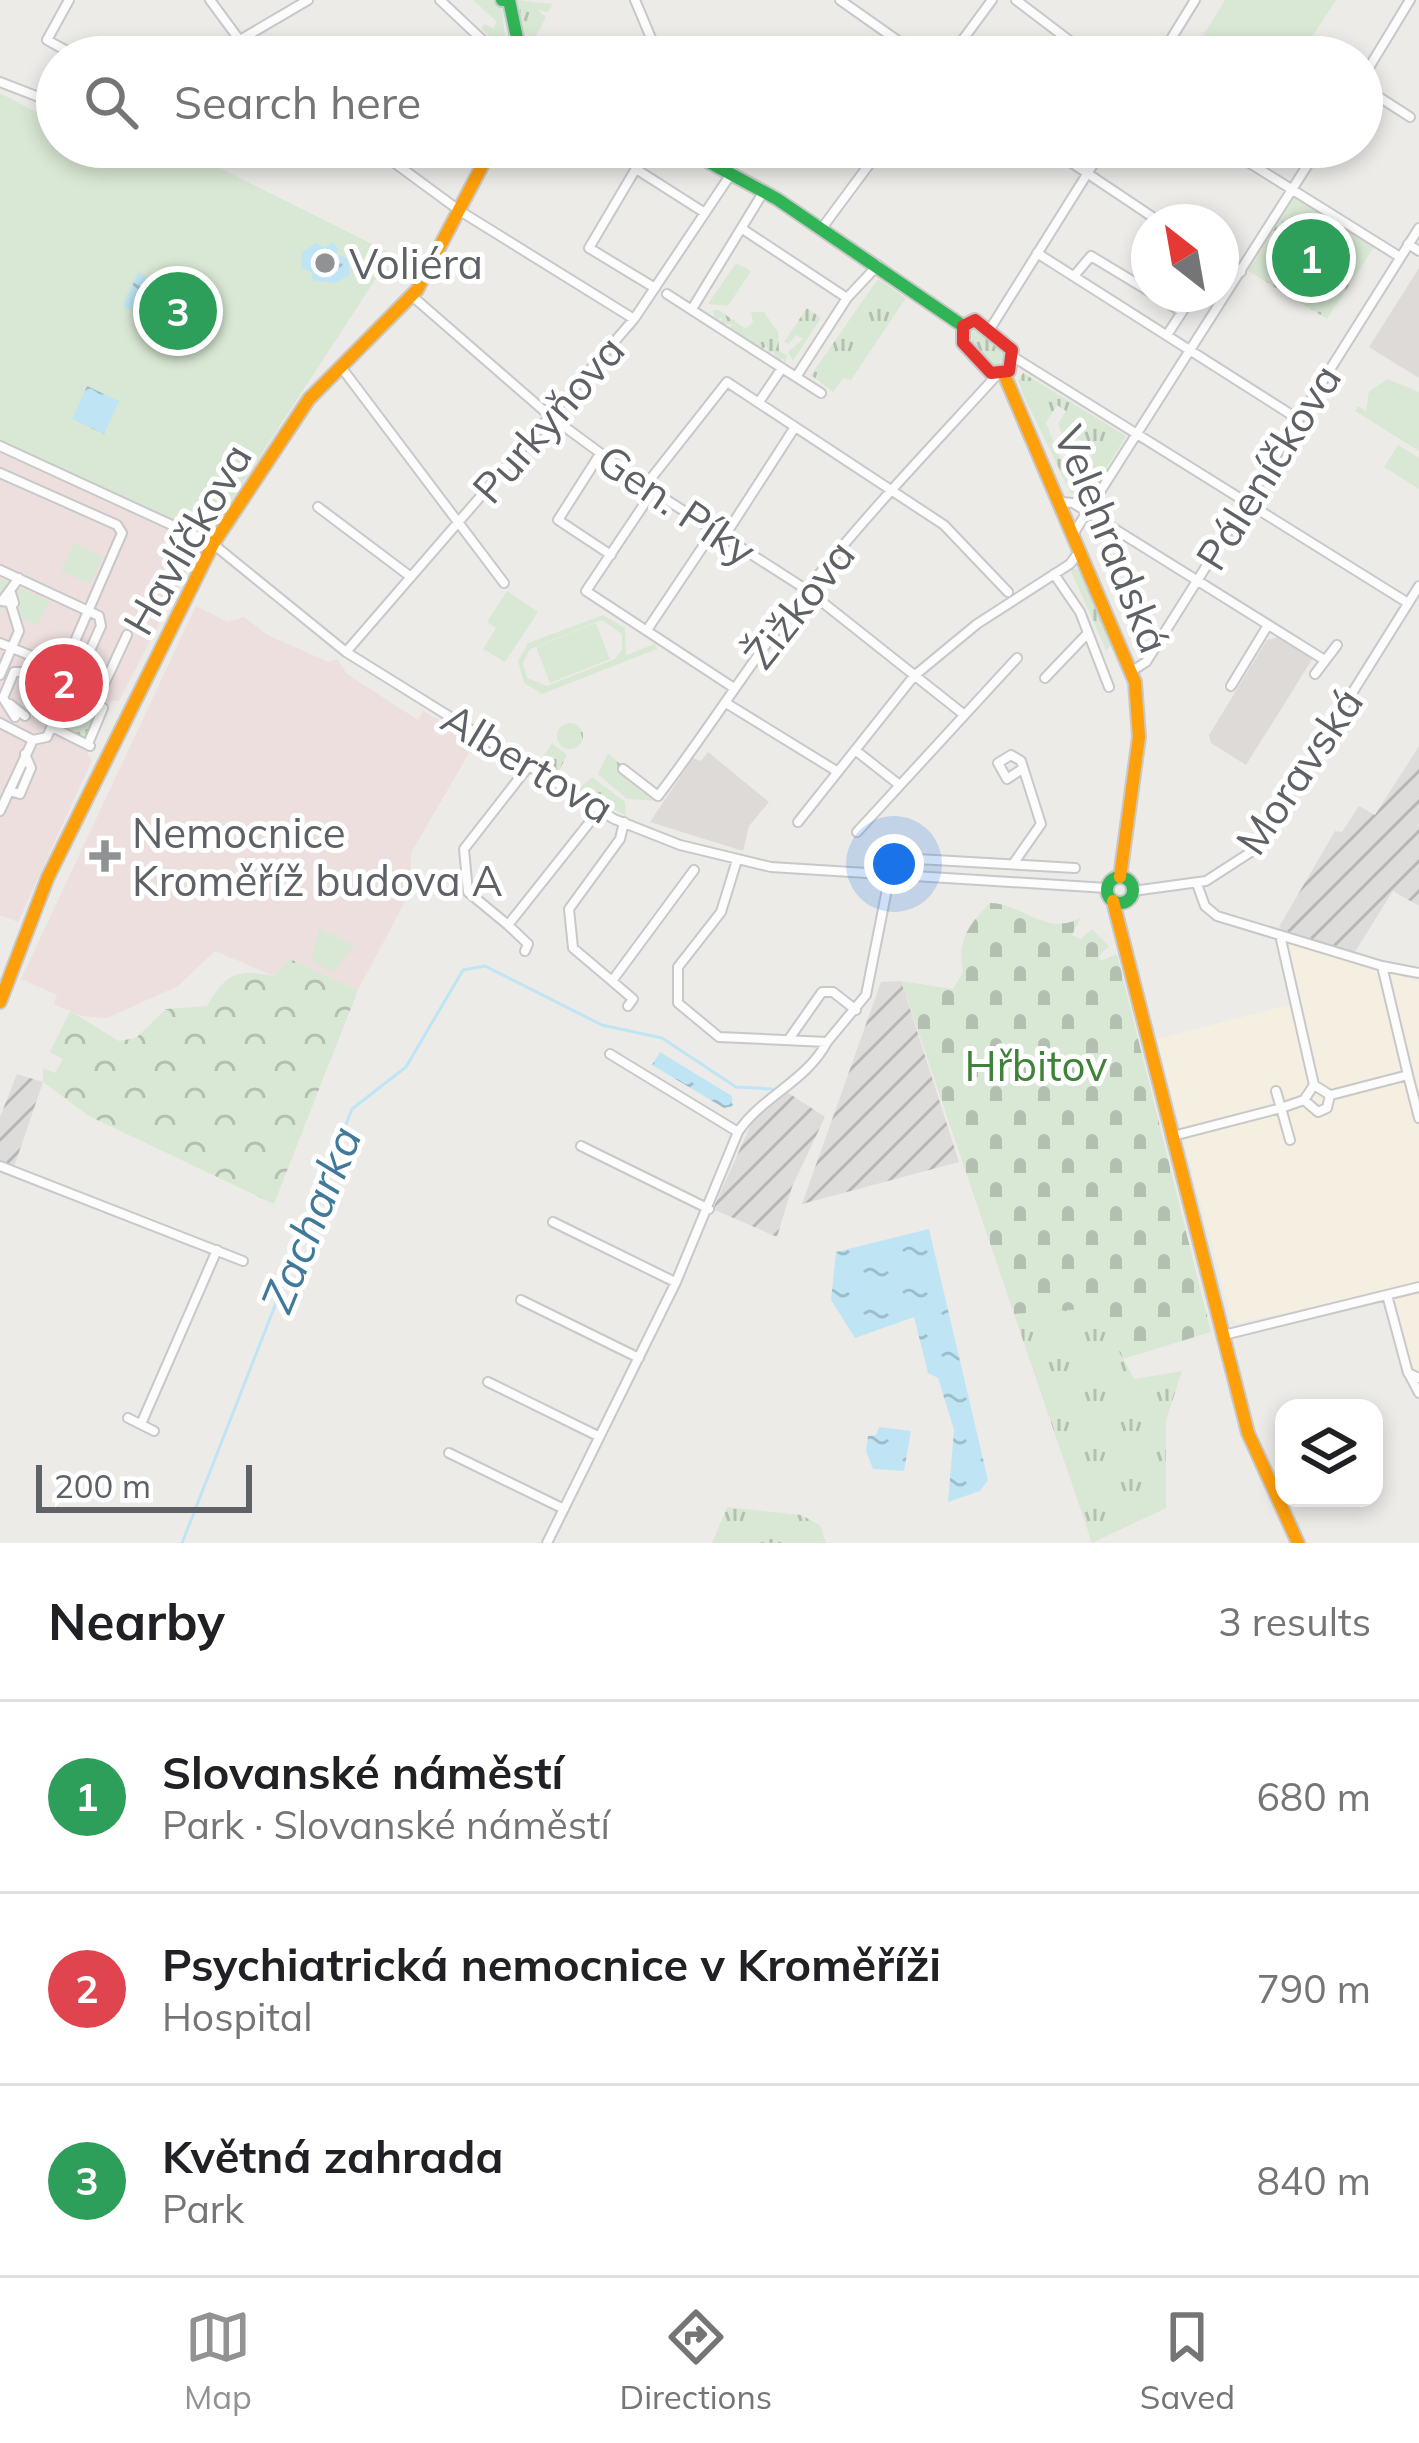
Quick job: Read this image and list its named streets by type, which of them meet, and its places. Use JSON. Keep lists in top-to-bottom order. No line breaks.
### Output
{"streets":{"main road":["Havlíčkova","Velehradská"],"street":["Purkyňova","Páleníčkova","Gen. Píky","Žižkova","Albertova","Moravská"]},"crossings":[["Purkyňova","Gen. Píky"],["Purkyňova","Velehradská"],["Purkyňova","Albertova"],["Páleníčkova","Velehradská"],["Gen. Píky","Havlíčkova"],["Gen. Píky","Žižkova"],["Havlíčkova","Albertova"],["Velehradská","Albertova"],["Velehradská","Moravská"],["Albertova","Moravská"]],"water":["Zacharka"],"parks":["Hřbitov"],"places":{"other":["Voliéra"],"health":["Nemocnice Kroměříž budova A"]},"scale_bar":"200 m","north":"top left","page":{"search":"Search here","pins":["1","3","2"],"scale":"200 m","heading":["Nearby","3 results"],"list":[{"mark":"1","name":"Slovanské náměstí","note":"Park · Slovanské náměstí","value":"680 m"},{"mark":"2","name":"Psychiatrická nemocnice v Kroměříži","note":"Hospital","value":"790 m"},{"mark":"3","name":"Květná zahrada","note":"Park","value":"840 m"}],"nav":["Map","Directions","Saved"]}}
